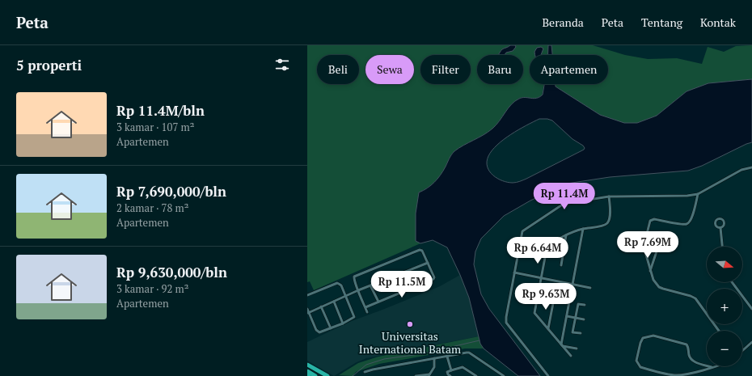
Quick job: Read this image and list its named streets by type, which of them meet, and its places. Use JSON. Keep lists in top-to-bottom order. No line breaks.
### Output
{"places":["Universitas International Batam"],"north":"right","page":{"header":"Peta","nav":["Beranda","Peta","Tentang","Kontak"],"heading":"5 properti","chip":["Beli","Sewa","Filter","Baru","Apartemen"],"list":[{"name":"Rp 11.4M/bln","note":"3 kamar · 107 m² · Apartemen"},{"name":"Rp 7,690,000/bln","note":"2 kamar · 78 m² · Apartemen"},{"name":"Rp 9,630,000/bln","note":"3 kamar · 92 m² · Apartemen"}],"price":["Rp 11.4M","Rp 7.69M","Rp 6.64M","Rp 11.5M","Rp 9.63M"],"map_buttons":["+","−"]}}
